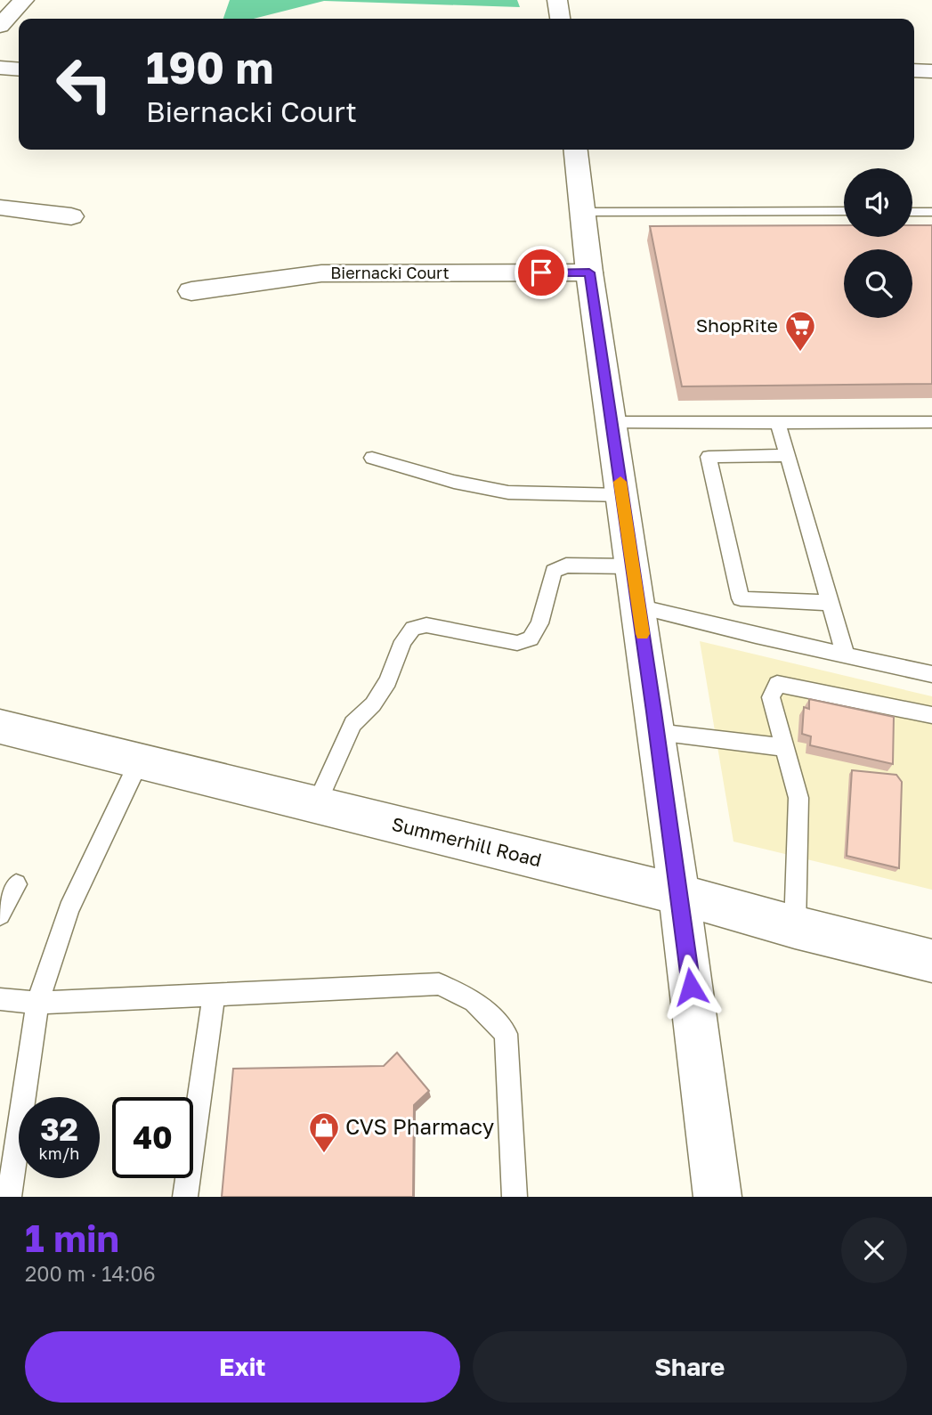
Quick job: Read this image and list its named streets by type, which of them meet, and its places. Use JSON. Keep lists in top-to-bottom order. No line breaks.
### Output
{"streets":{"street":["Biernacki Court","Summerhill Road"]},"places":{"supermarket":["ShopRite"],"shop":["CVS Pharmacy"]},"page":{"turn":["190 m","Biernacki Court"],"speed":"32 km/h","limit":"40","heading":["1 min","200 m · 14:06"],"buttons":["Exit","Share"]}}
